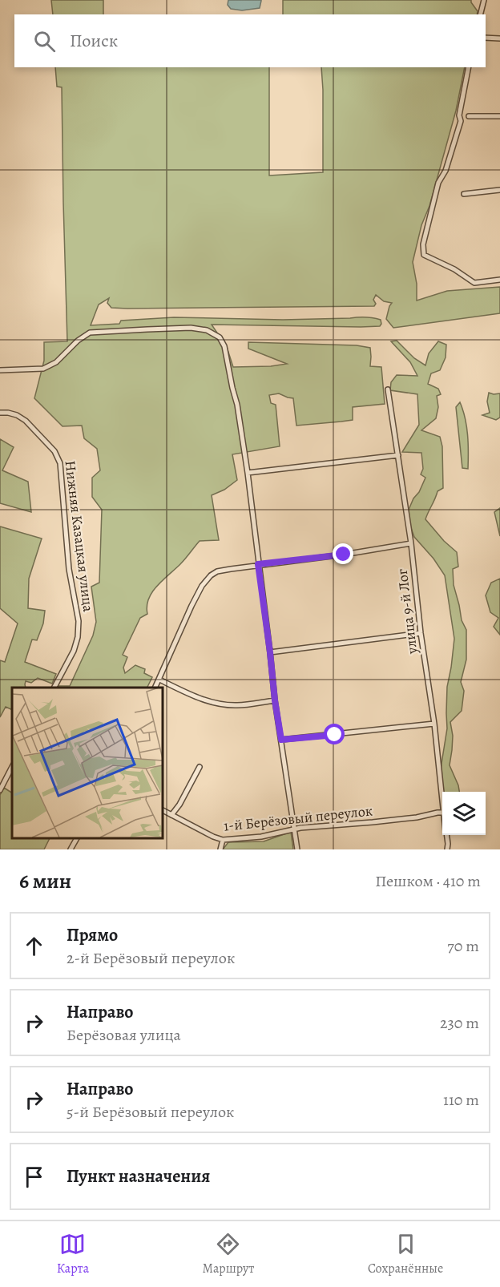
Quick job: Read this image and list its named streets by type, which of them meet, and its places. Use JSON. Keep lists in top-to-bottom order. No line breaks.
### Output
{"streets":{"street":["Нижняя Казацкая улица","улица 9-й Лог","1-й Берёзовый переулок"]},"page":{"search":"Поиск","heading":["6 мин","Пешком · 410 m"],"list":[["Прямо","2-й Берёзовый переулок","70 m"],["Направо","Берёзовая улица","230 m"],["Направо","5-й Берёзовый переулок","110 m"],"Пункт назначения"],"nav":["Карта","Маршрут","Сохранённые"]}}
